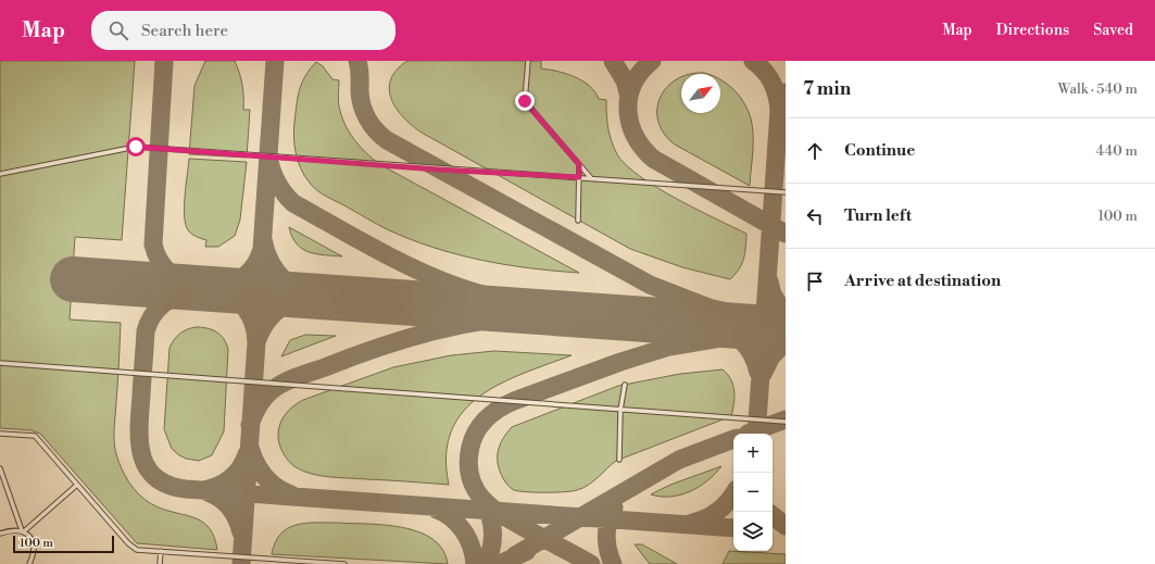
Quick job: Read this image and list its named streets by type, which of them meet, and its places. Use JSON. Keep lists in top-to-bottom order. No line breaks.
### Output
{"scale_bar":"100 m","north":"top right","page":{"header":"Map","search":"Search here","nav":["Map","Directions","Saved"],"heading":["7 min","Walk · 540 m"],"list":[["Continue","440 m"],["Turn left","100 m"],"Arrive at destination"],"map_buttons":["+","−"],"scale":"100 m"}}
